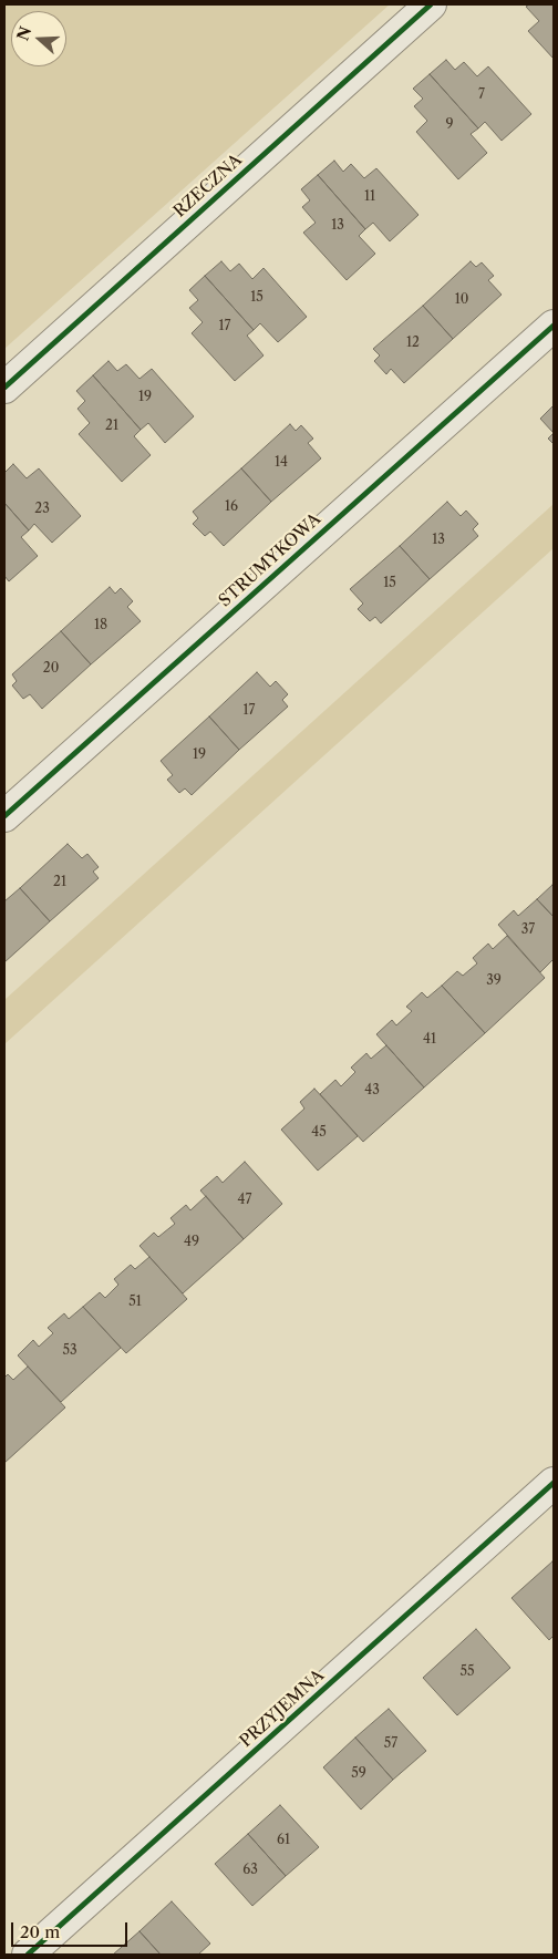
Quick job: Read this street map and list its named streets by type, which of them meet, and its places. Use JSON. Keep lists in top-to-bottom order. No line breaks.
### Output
{"streets":{"street":["RZECZNA","STRUMYKOWA","PRZYJEMNA"]},"house_numbers":["7","9","11","13","15","10","17","12","19","21","14","16","23","13","15","18","20","17","19","21","37","39","41","43","45","47","49","51","53","55","57","59","61","63"],"scale_bar":"20 m","north":"left"}
